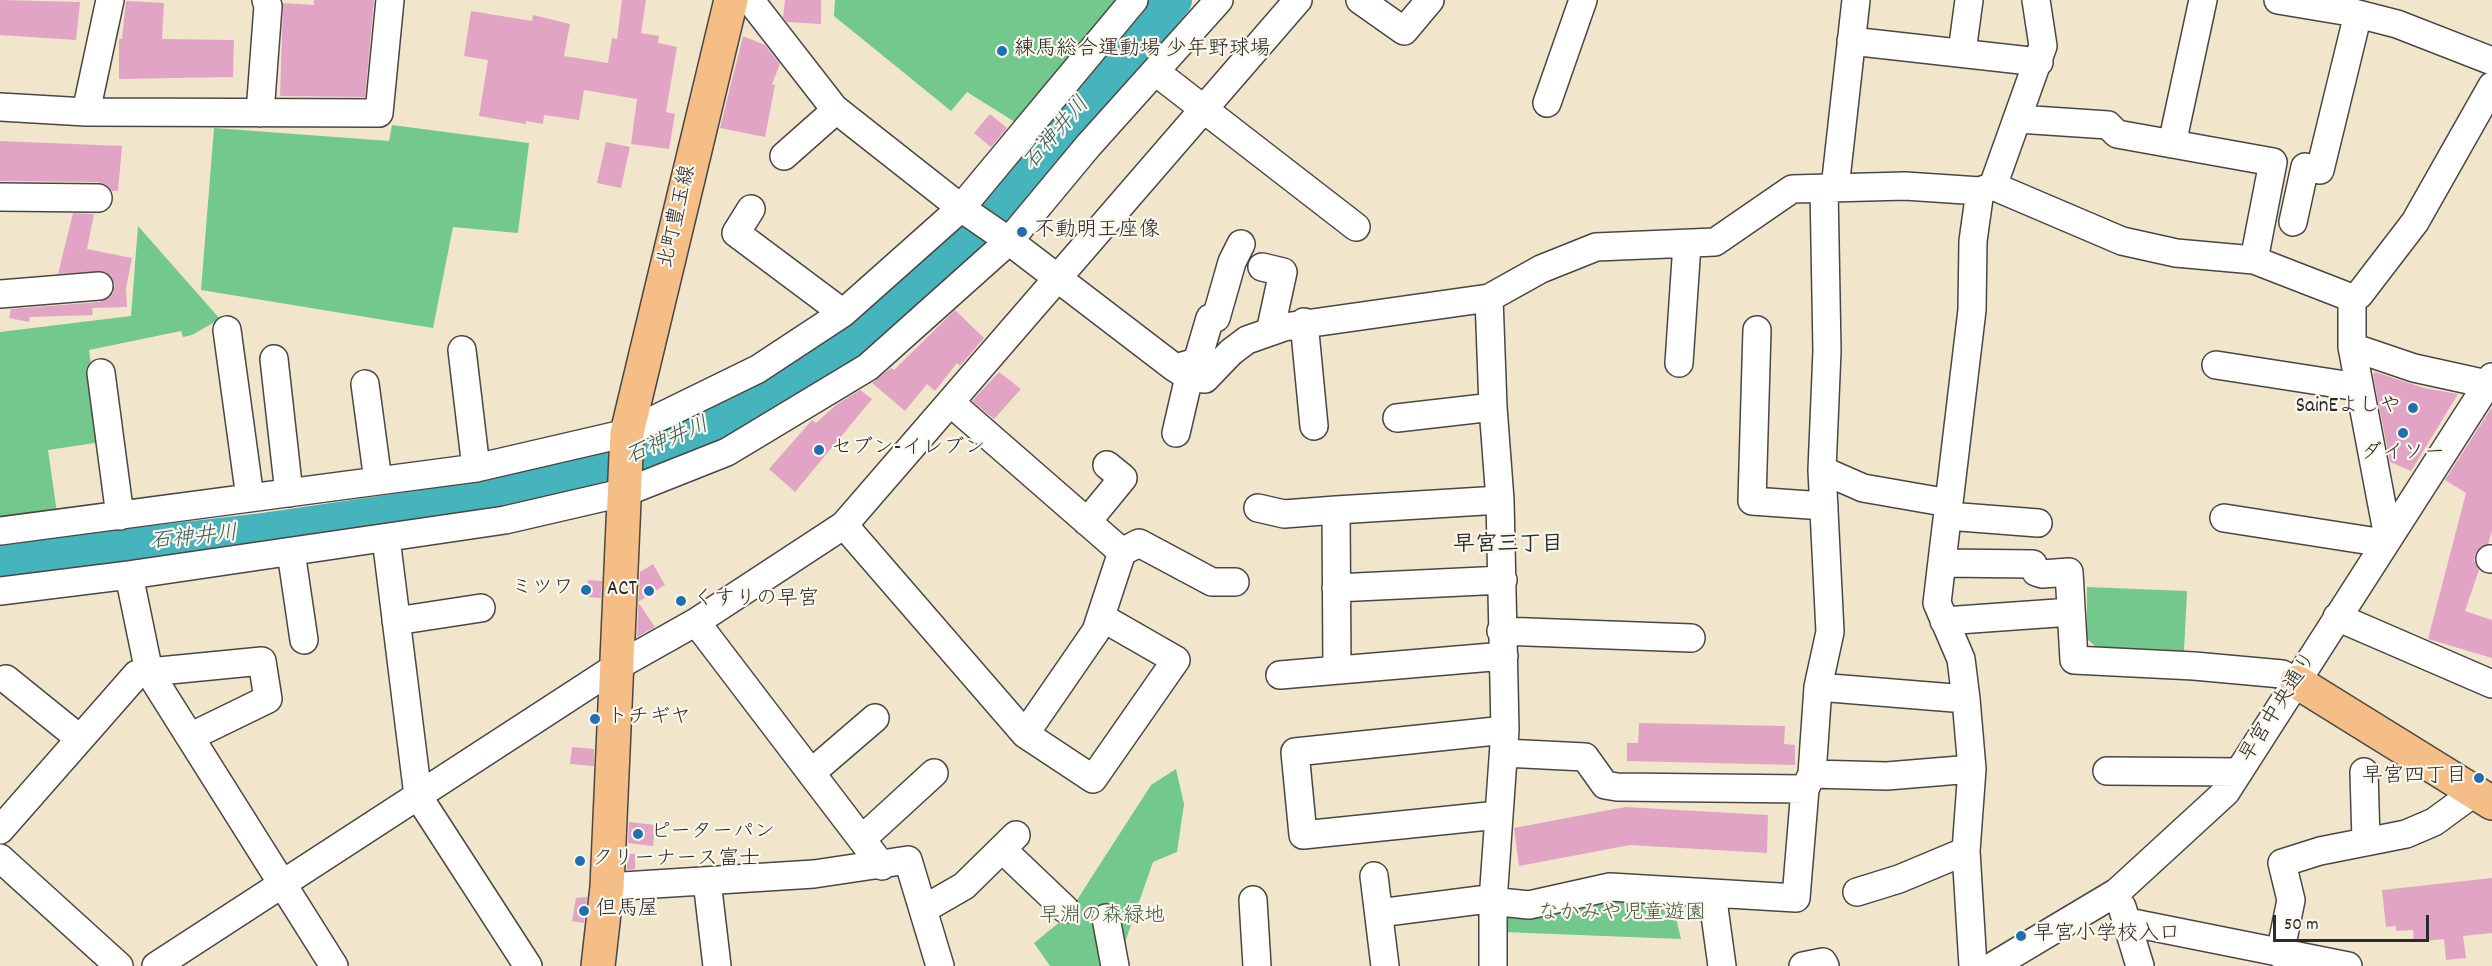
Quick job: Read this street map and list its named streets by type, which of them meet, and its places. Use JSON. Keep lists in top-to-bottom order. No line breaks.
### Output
{"streets":{"main road":["北町豊玉線"],"street":["早宮中央通り"]},"districts":["早宮三丁目"],"water":["石神井川"],"parks":["なかみや児童遊園","早淵の森緑地"],"places":["練馬総合運動場 少年野球場","不動明王座像","SainEよしや","ダイソー","セブン-イレブン","ミツワ","ACT","くすりの早宮","トチギヤ","早宮四丁目","ピーターパン","クリーナース富士","但馬屋","早宮小学校入口"],"scale_bar":"50 m"}
